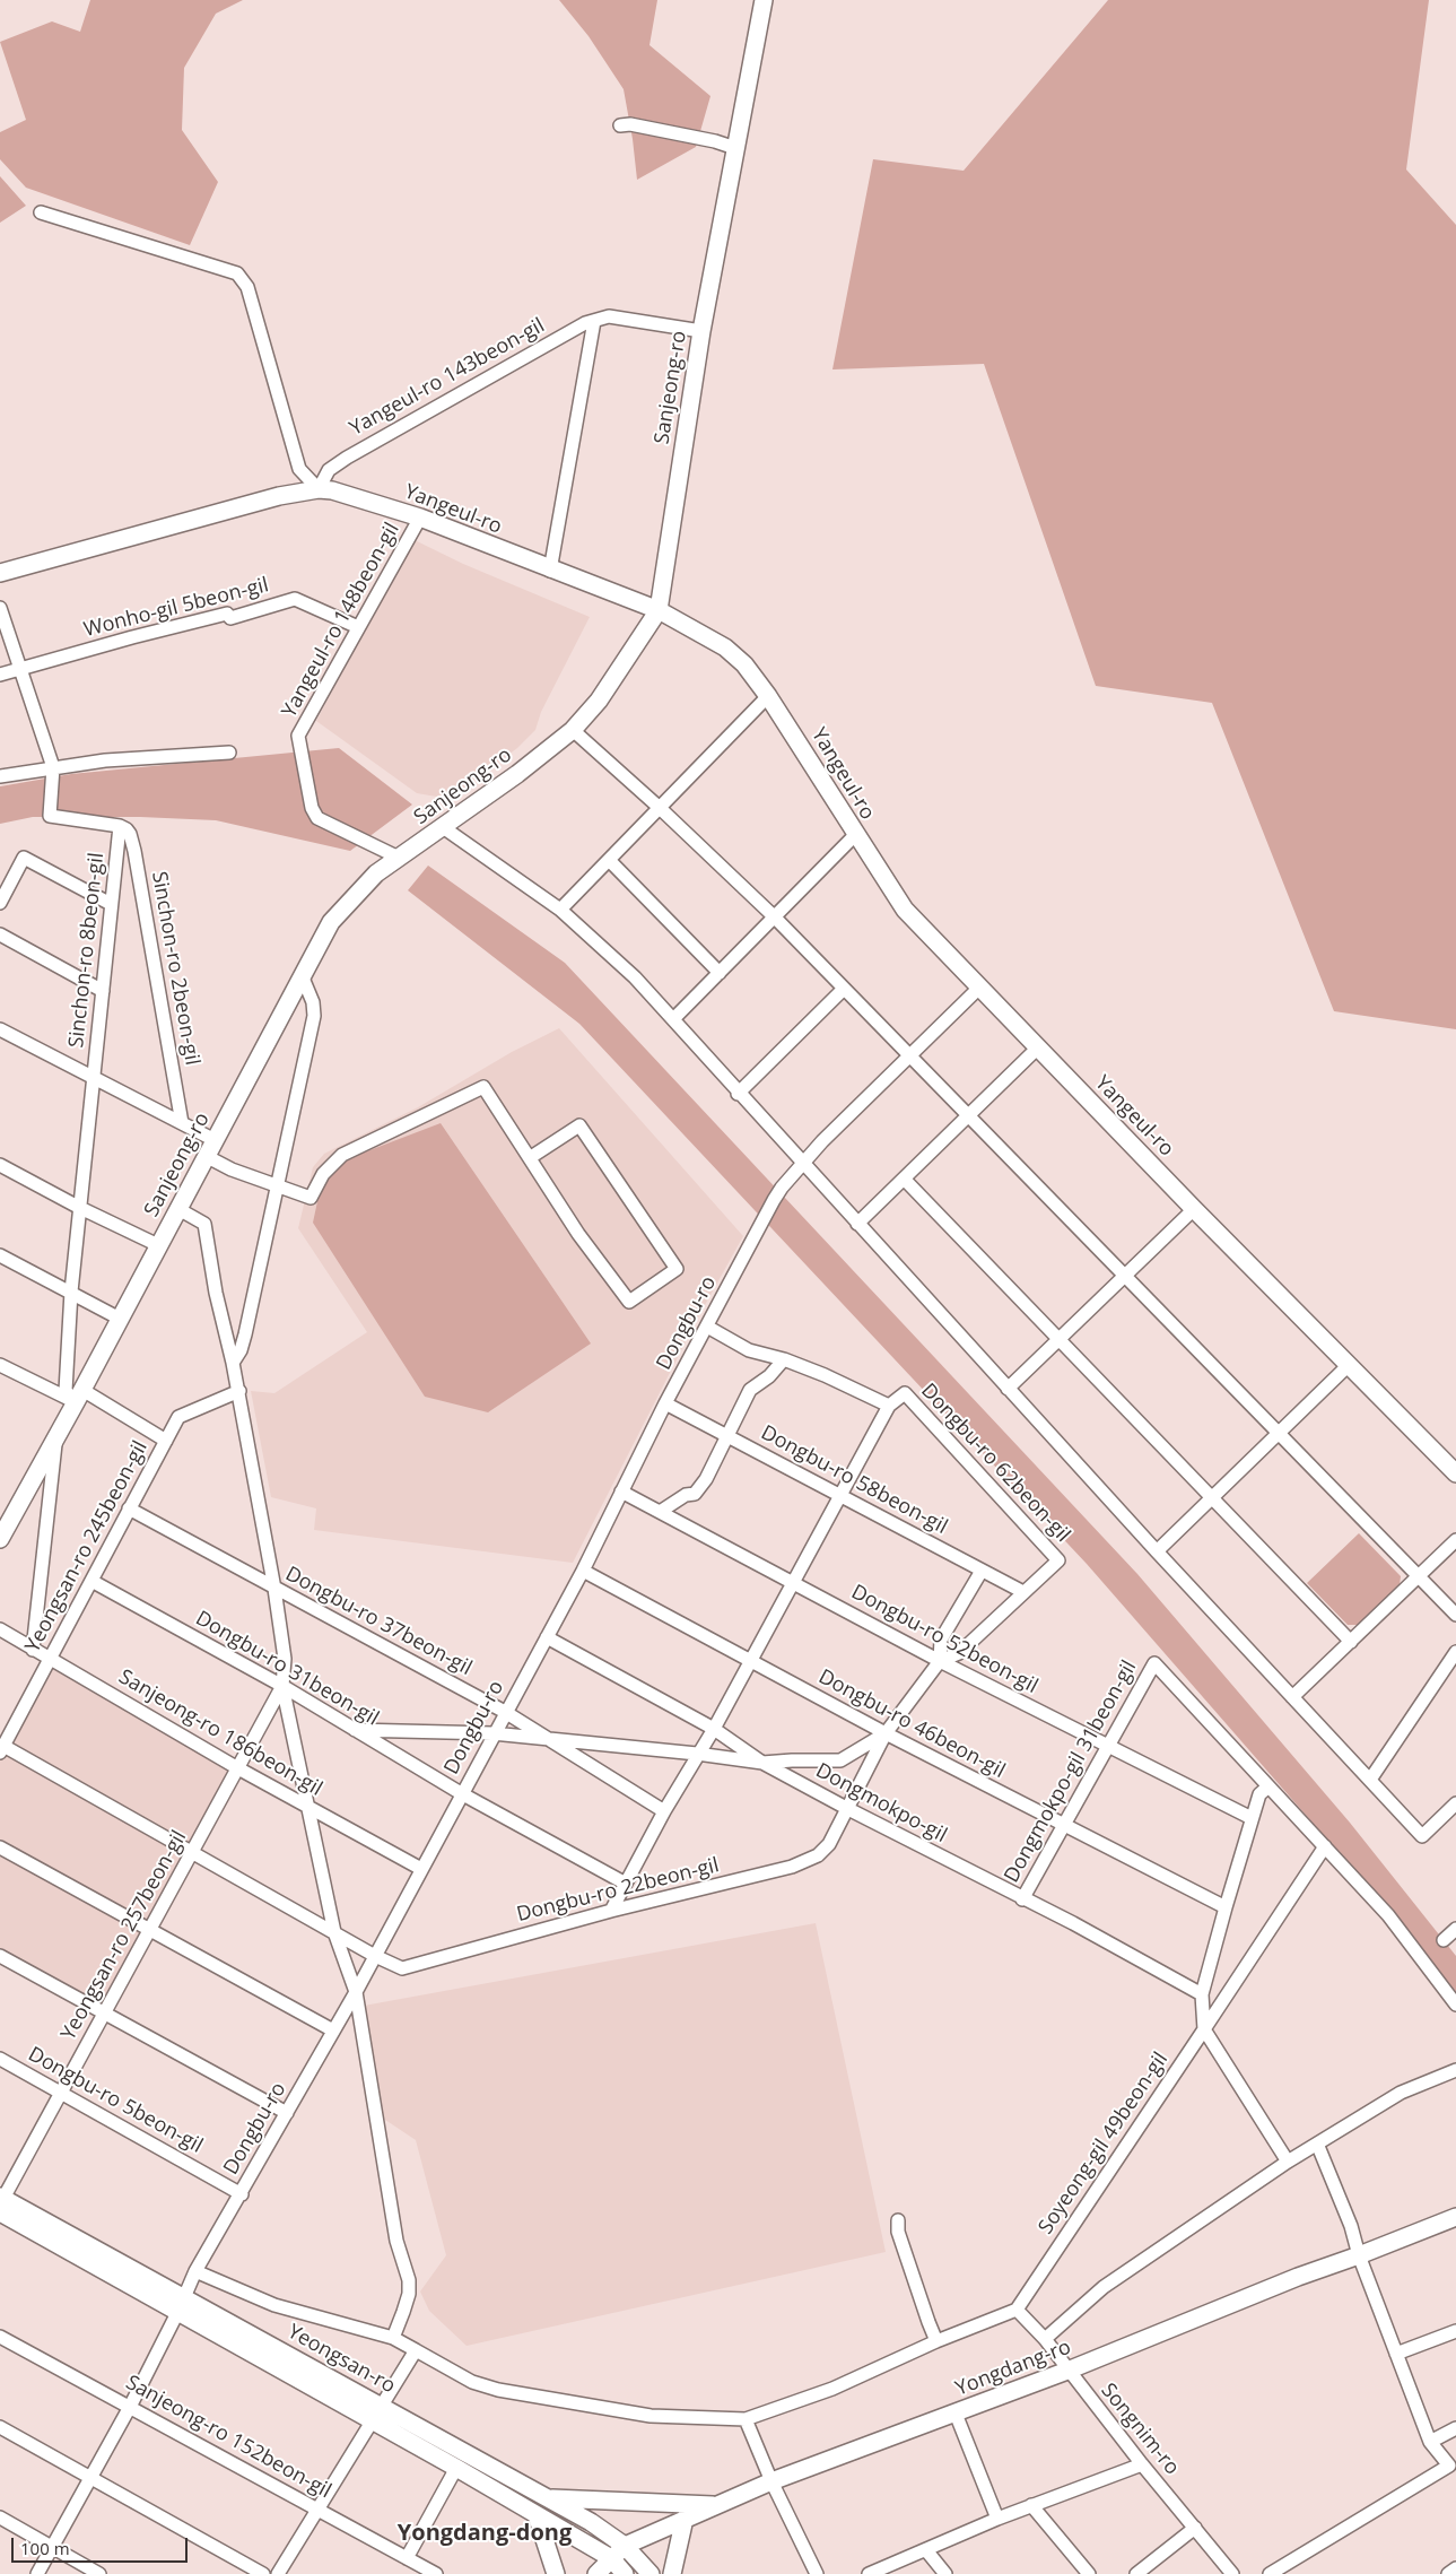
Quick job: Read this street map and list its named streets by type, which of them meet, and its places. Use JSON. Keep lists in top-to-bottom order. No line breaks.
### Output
{"streets":{"street":["Yangeul-ro 143beon-gil","Sanjeong-ro","Yangeul-ro","Wonho-gil 5beon-gil","Yangeul-ro 148beon-gil","Sinchon-ro 8beon-gil","Sinchon-ro 2beon-gil","Dongbu-ro","Dongbu-ro 62beon-gil","Dongbu-ro 58beon-gil","Yeongsan-ro 245beon-gil","Dongbu-ro 37beon-gil","Dongbu-ro 52beon-gil","Dongbu-ro 31beon-gil","Dongbu-ro 46beon-gil","Sanjeong-ro 186beon-gil","Dongmokpo-gil 31beon-gil","Dongmokpo-gil","Dongbu-ro 22beon-gil","Yeongsan-ro 257beon-gil","Dongbu-ro 5beon-gil","Soyeong-gil 49beon-gil","Yeongsan-ro","Yongdang-ro","Songnim-ro","Sanjeong-ro 152beon-gil"]},"crossings":[["Yangeul-ro 143beon-gil","Sanjeong-ro"],["Yangeul-ro 143beon-gil","Yangeul-ro"],["Sanjeong-ro","Yangeul-ro"],["Sanjeong-ro","Yangeul-ro 148beon-gil"],["Sanjeong-ro","Sinchon-ro 8beon-gil"],["Yangeul-ro","Yangeul-ro 148beon-gil"],["Yangeul-ro","Dongbu-ro"],["Wonho-gil 5beon-gil","Yangeul-ro 148beon-gil"],["Sinchon-ro 8beon-gil","Sinchon-ro 2beon-gil"],["Dongbu-ro","Dongbu-ro 62beon-gil"],["Dongbu-ro","Dongbu-ro 58beon-gil"],["Dongbu-ro","Dongbu-ro 37beon-gil"],["Dongbu-ro","Dongbu-ro 52beon-gil"],["Dongbu-ro","Dongbu-ro 31beon-gil"],["Dongbu-ro","Dongbu-ro 46beon-gil"],["Dongbu-ro","Sanjeong-ro 186beon-gil"],["Dongbu-ro","Dongmokpo-gil"],["Dongbu-ro","Dongbu-ro 22beon-gil"],["Dongbu-ro","Dongbu-ro 5beon-gil"],["Dongbu-ro","Yeongsan-ro"],["Dongbu-ro","Sanjeong-ro 152beon-gil"],["Dongbu-ro 62beon-gil","Dongbu-ro 58beon-gil"],["Yeongsan-ro 245beon-gil","Dongbu-ro 37beon-gil"],["Yeongsan-ro 245beon-gil","Dongbu-ro 31beon-gil"],["Yeongsan-ro 245beon-gil","Sanjeong-ro 186beon-gil"],["Yeongsan-ro 245beon-gil","Dongbu-ro 22beon-gil"],["Dongbu-ro 52beon-gil","Dongmokpo-gil 31beon-gil"],["Dongbu-ro 31beon-gil","Yeongsan-ro 257beon-gil"],["Dongbu-ro 46beon-gil","Dongmokpo-gil 31beon-gil"],["Dongbu-ro 46beon-gil","Dongbu-ro 22beon-gil"],["Sanjeong-ro 186beon-gil","Yeongsan-ro 257beon-gil"],["Dongmokpo-gil 31beon-gil","Dongmokpo-gil"],["Dongmokpo-gil","Dongbu-ro 22beon-gil"],["Dongbu-ro 22beon-gil","Yeongsan-ro 257beon-gil"],["Yeongsan-ro 257beon-gil","Dongbu-ro 5beon-gil"],["Yeongsan-ro 257beon-gil","Yeongsan-ro"],["Soyeong-gil 49beon-gil","Songnim-ro"],["Yeongsan-ro","Yongdang-ro"],["Yongdang-ro","Songnim-ro"]],"districts":["Yongdang-dong"],"scale_bar":"100 m"}
